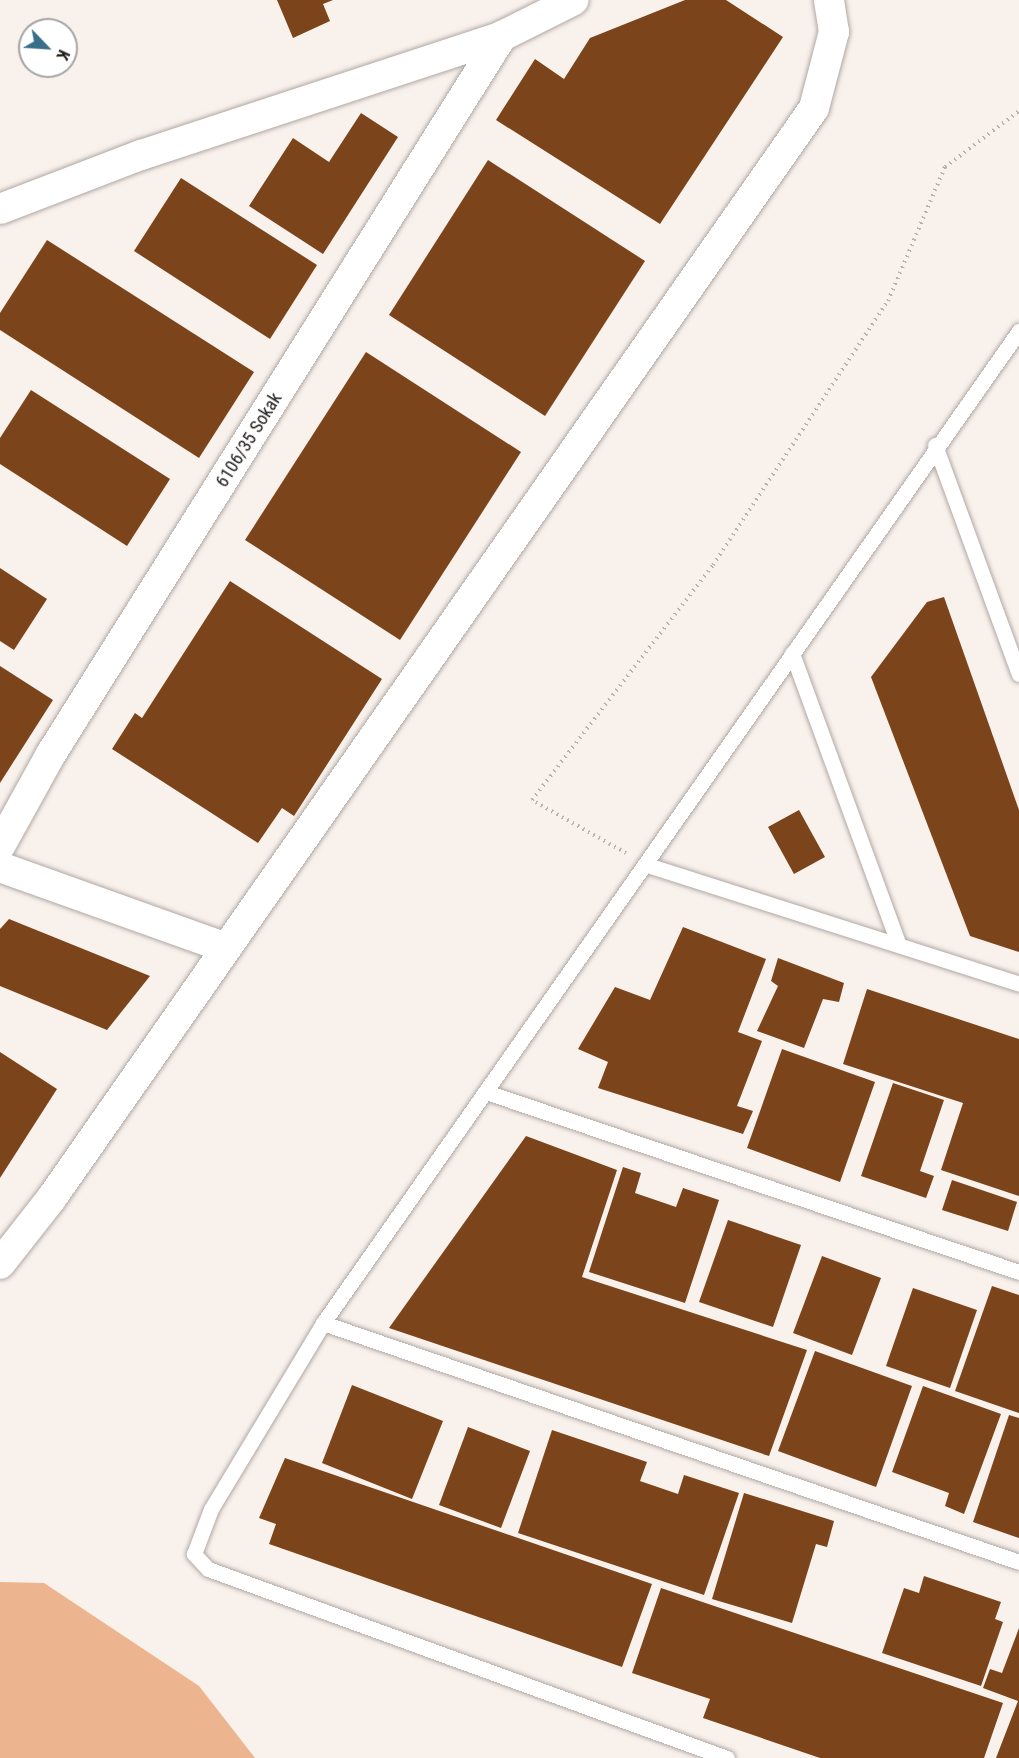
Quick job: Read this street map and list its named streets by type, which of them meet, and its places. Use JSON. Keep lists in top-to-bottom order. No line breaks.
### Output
{"streets":{"street":["6106/35 Sokak"]},"north":"bottom right"}
